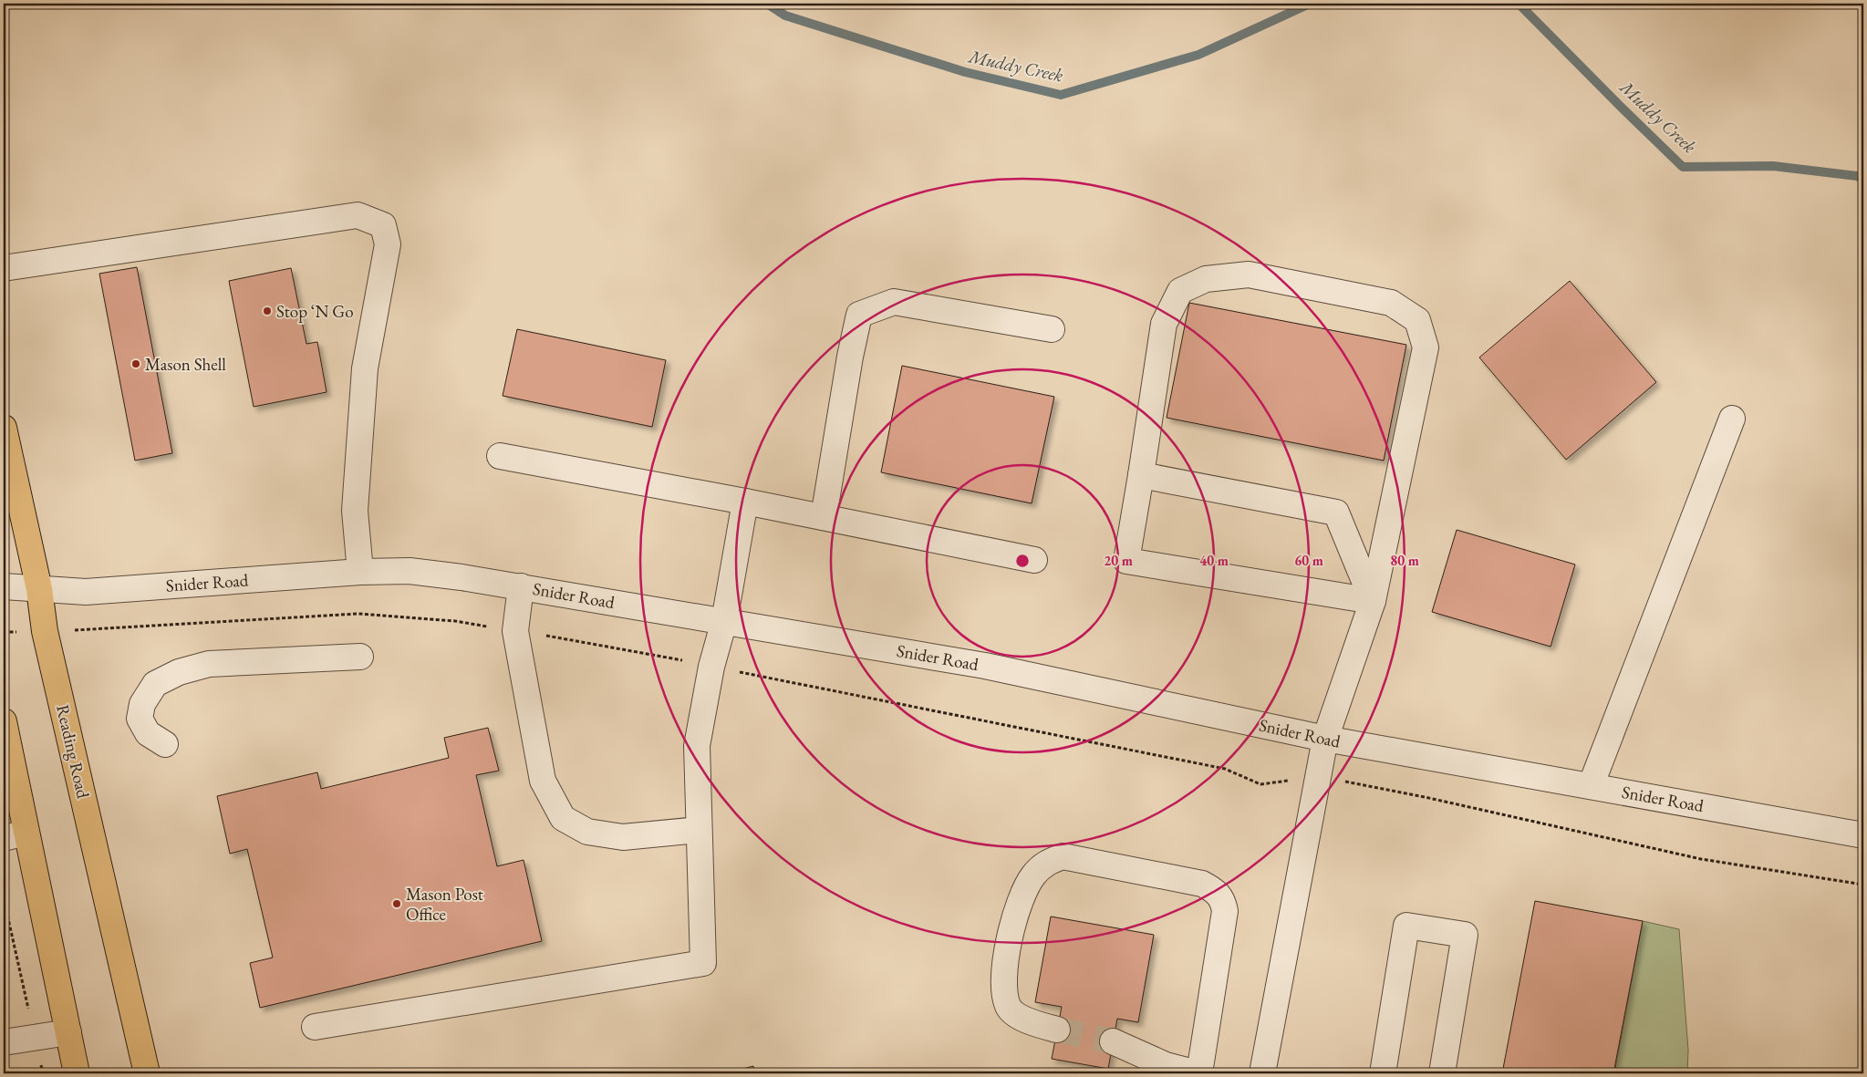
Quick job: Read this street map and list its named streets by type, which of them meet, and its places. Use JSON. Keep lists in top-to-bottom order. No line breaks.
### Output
{"streets":{"main road":["Reading Road"],"street":["Snider Road"]},"crossings":[["Snider Road","Reading Road"]],"water":["Muddy Creek"],"places":["Stop ‘N Go","Mason Shell","Mason Post Office"],"rings":["20 m","40 m","60 m","80 m"]}
